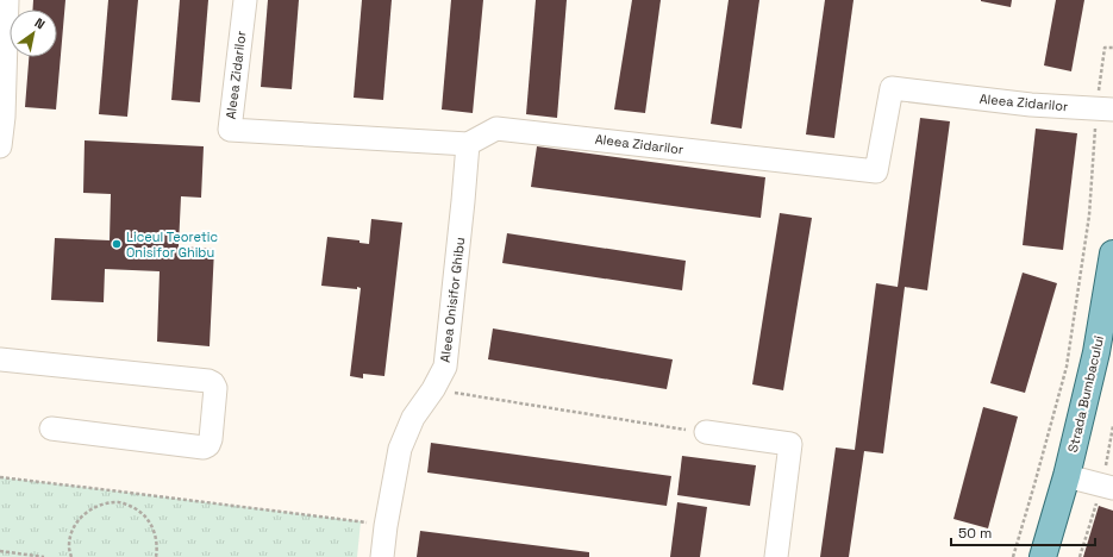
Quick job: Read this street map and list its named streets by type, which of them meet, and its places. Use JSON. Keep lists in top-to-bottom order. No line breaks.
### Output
{"streets":{"main road":["Strada Bumbacului"],"street":["Aleea Zidarilor","Aleea Onisifor Ghibu"]},"crossings":[["Aleea Zidarilor","Aleea Onisifor Ghibu"]],"places":["Liceul Teoretic Onisifor Ghibu"],"scale_bar":"50 m","north":"top right"}
